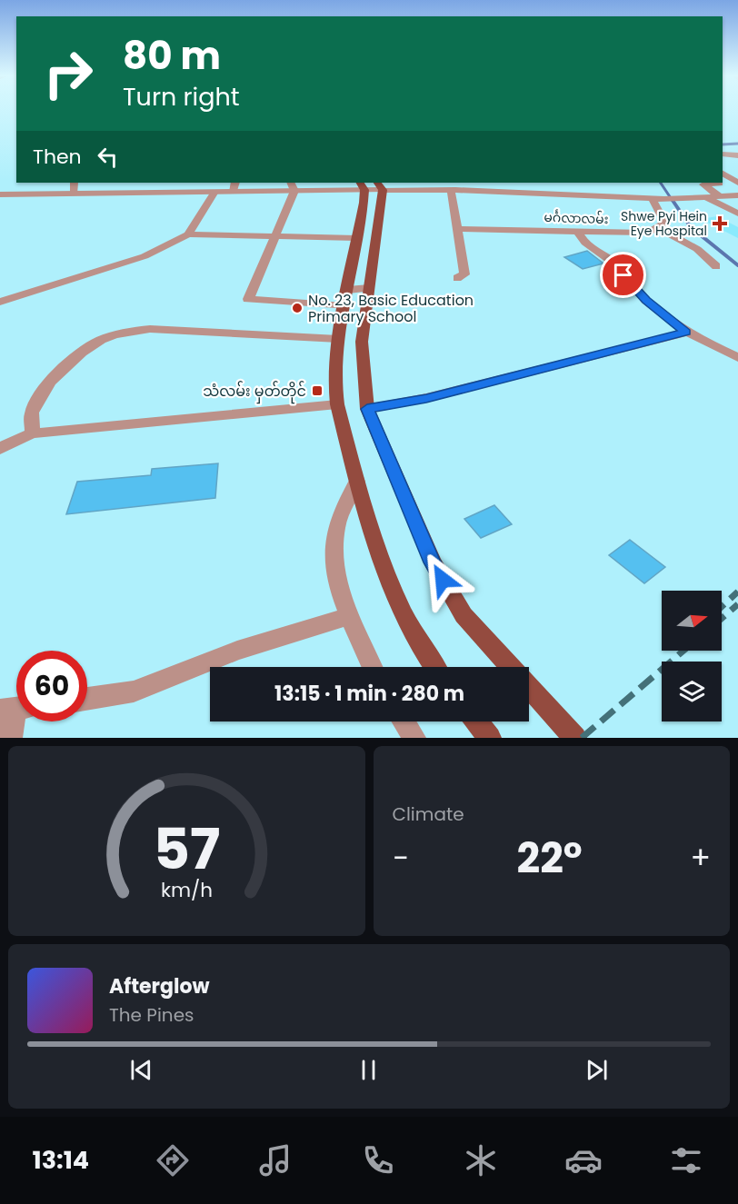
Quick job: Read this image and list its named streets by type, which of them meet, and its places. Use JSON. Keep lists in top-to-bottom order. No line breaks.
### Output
{"streets":{"street":["မင်္ဂလာလမ်း"]},"places":{"health":["Shwe Pyi Hein Eye Hospital"],"other":["No. 23, Basic Education Primary School"],"transit":["သံလမ်း မှတ်တိုင်"]},"north":"right","page":{"turn":["80 m","Turn right"],"then":"Then","limit":"60","trip":"13:15 · 1 min · 280 m","tile":"Climate","heat":["−","22°","+"],"song":["Afterglow","The Pines"],"tabs":"13:14","gauge":["57","km/h"]}}
